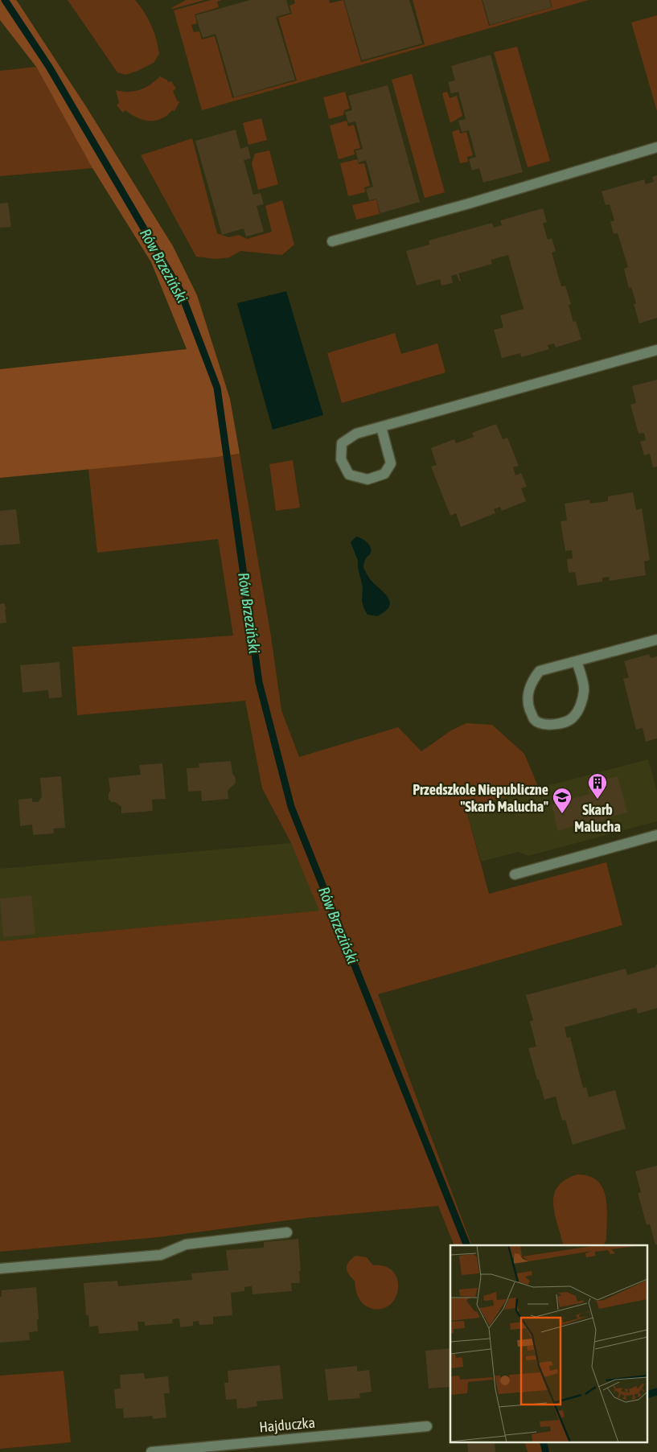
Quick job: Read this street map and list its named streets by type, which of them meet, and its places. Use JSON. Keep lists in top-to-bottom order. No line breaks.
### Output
{"streets":{"street":["Hajduczka"]},"water":["Rów Brzeziński"],"places":{"building":["Skarb Malucha"],"school or university":["Przedszkole Niepubliczne \"Skarb Malucha\""]}}
